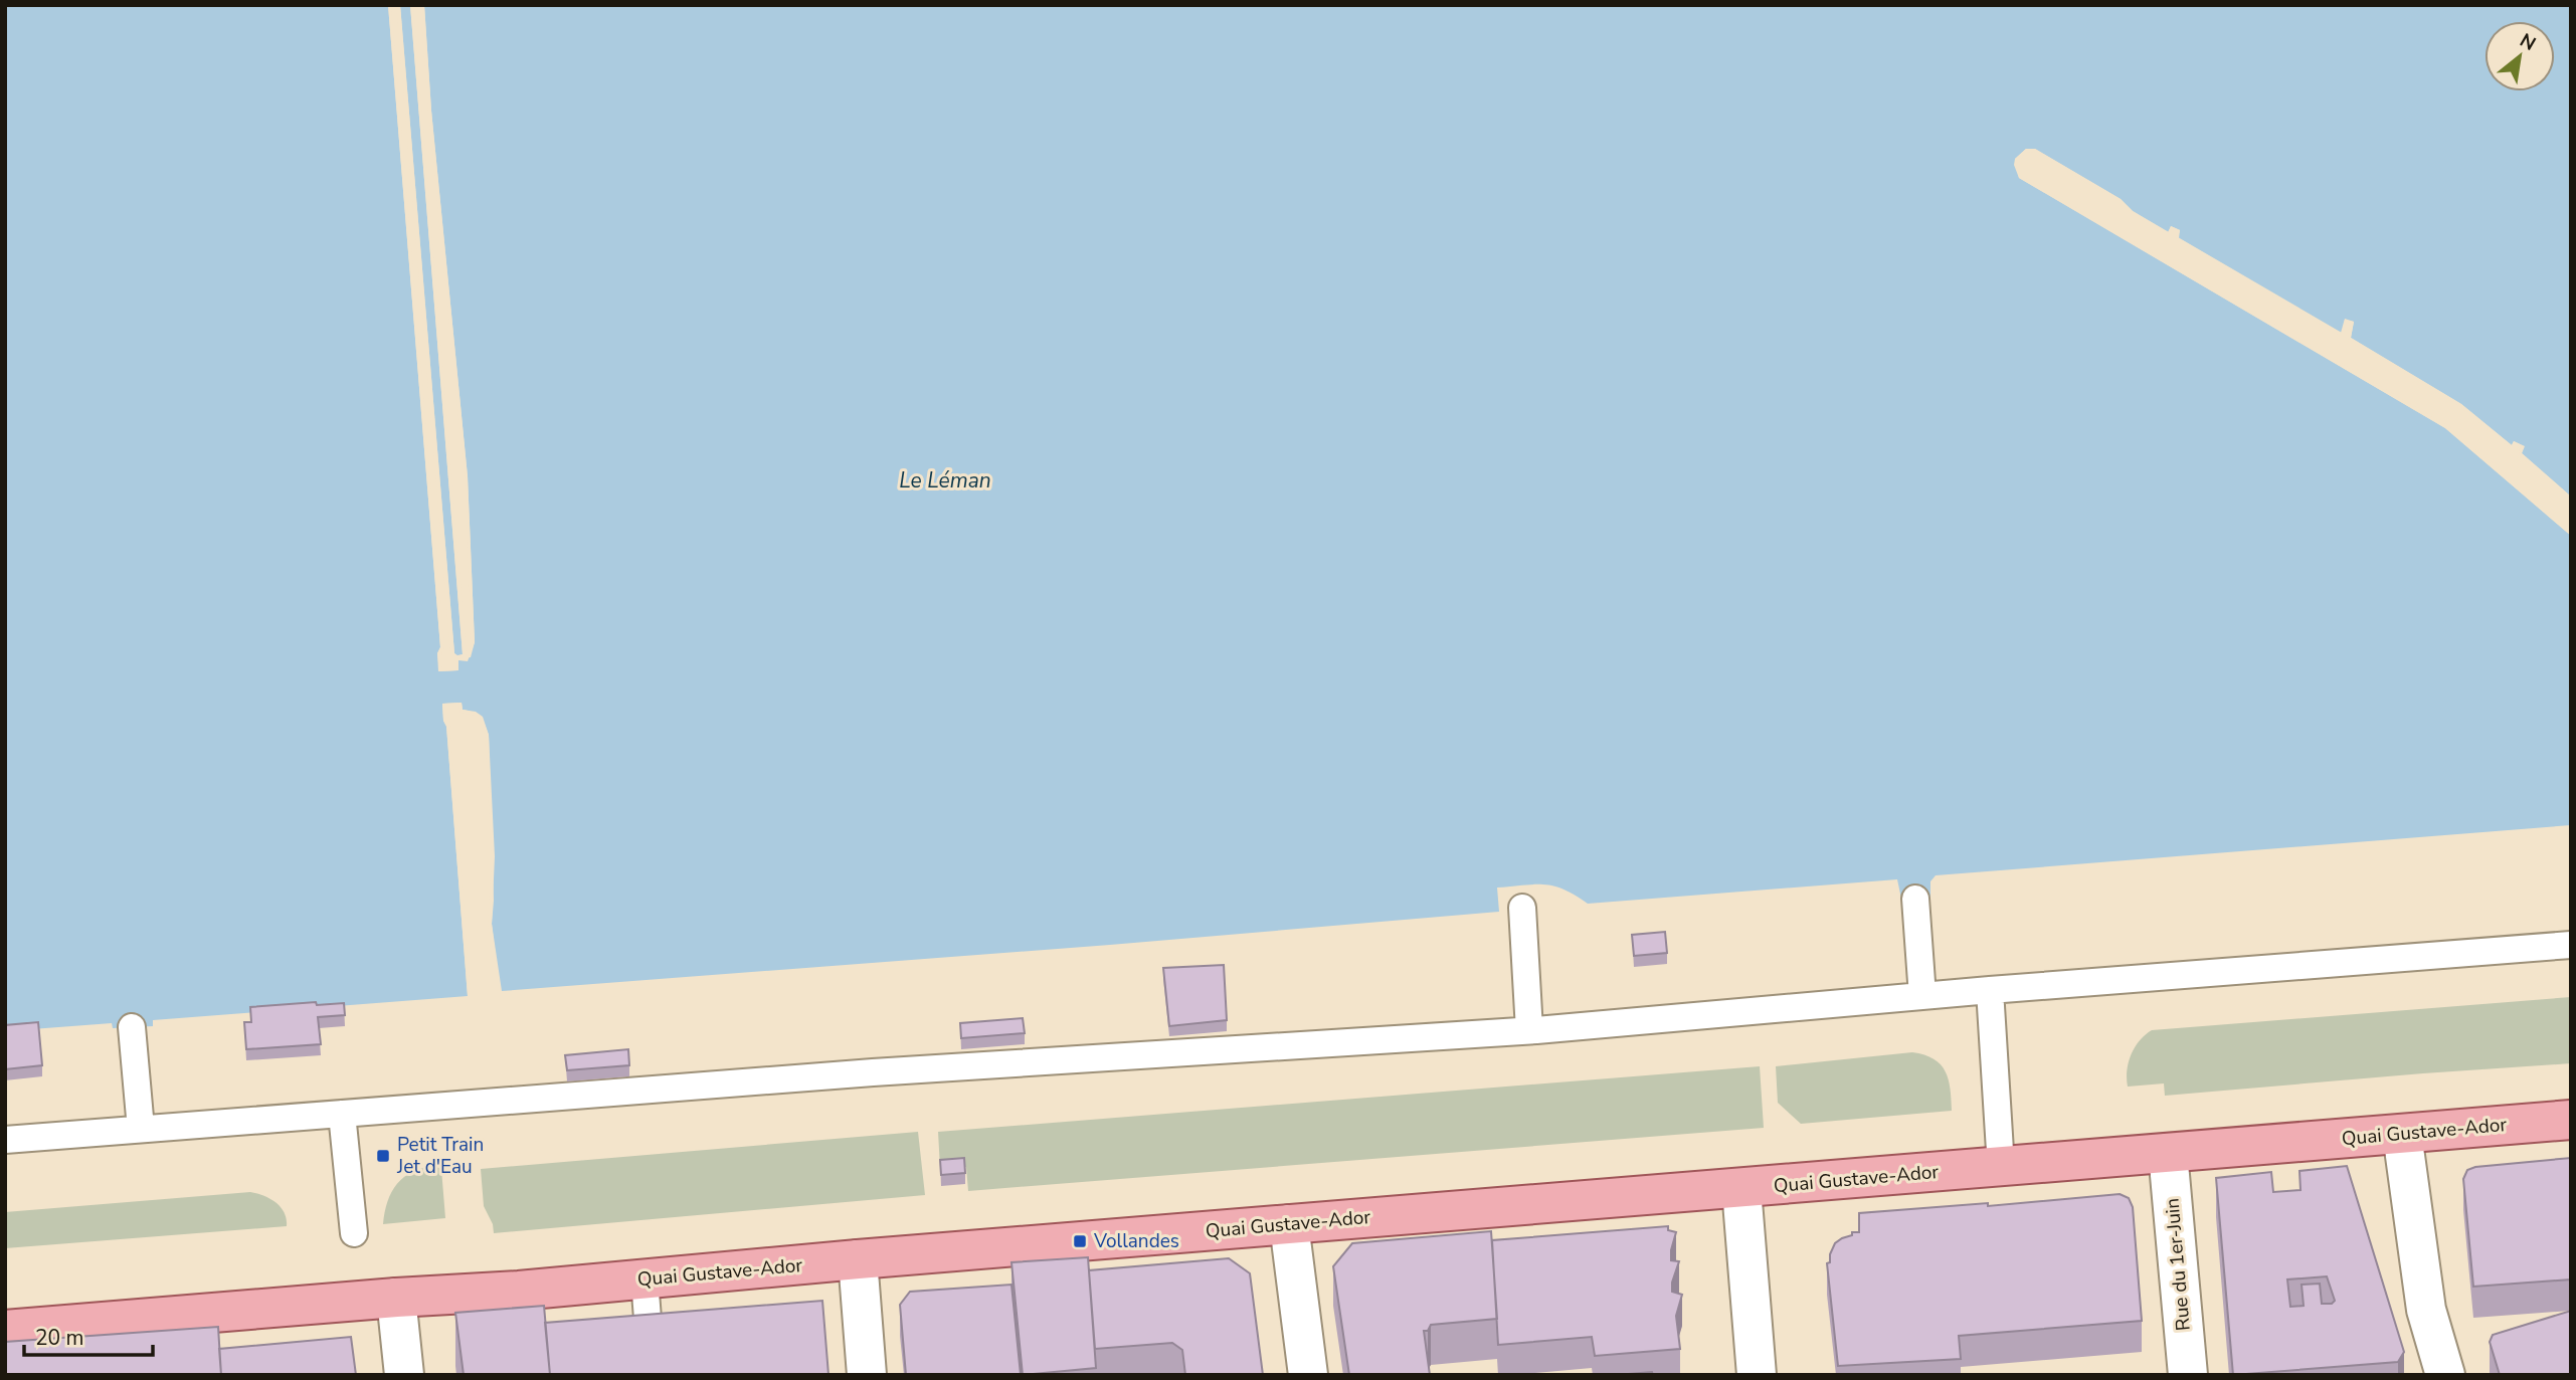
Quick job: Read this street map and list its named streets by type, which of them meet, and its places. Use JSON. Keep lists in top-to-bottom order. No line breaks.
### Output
{"streets":{"main road":["Quai Gustave-Ador"],"street":["Rue du 1er-Juin"]},"crossings":[["Quai Gustave-Ador","Rue du 1er-Juin"]],"water":["Le Léman"],"places":{"transit":["Petit Train Jet d'Eau","Vollandes"]},"scale_bar":"20 m","north":"top right"}
